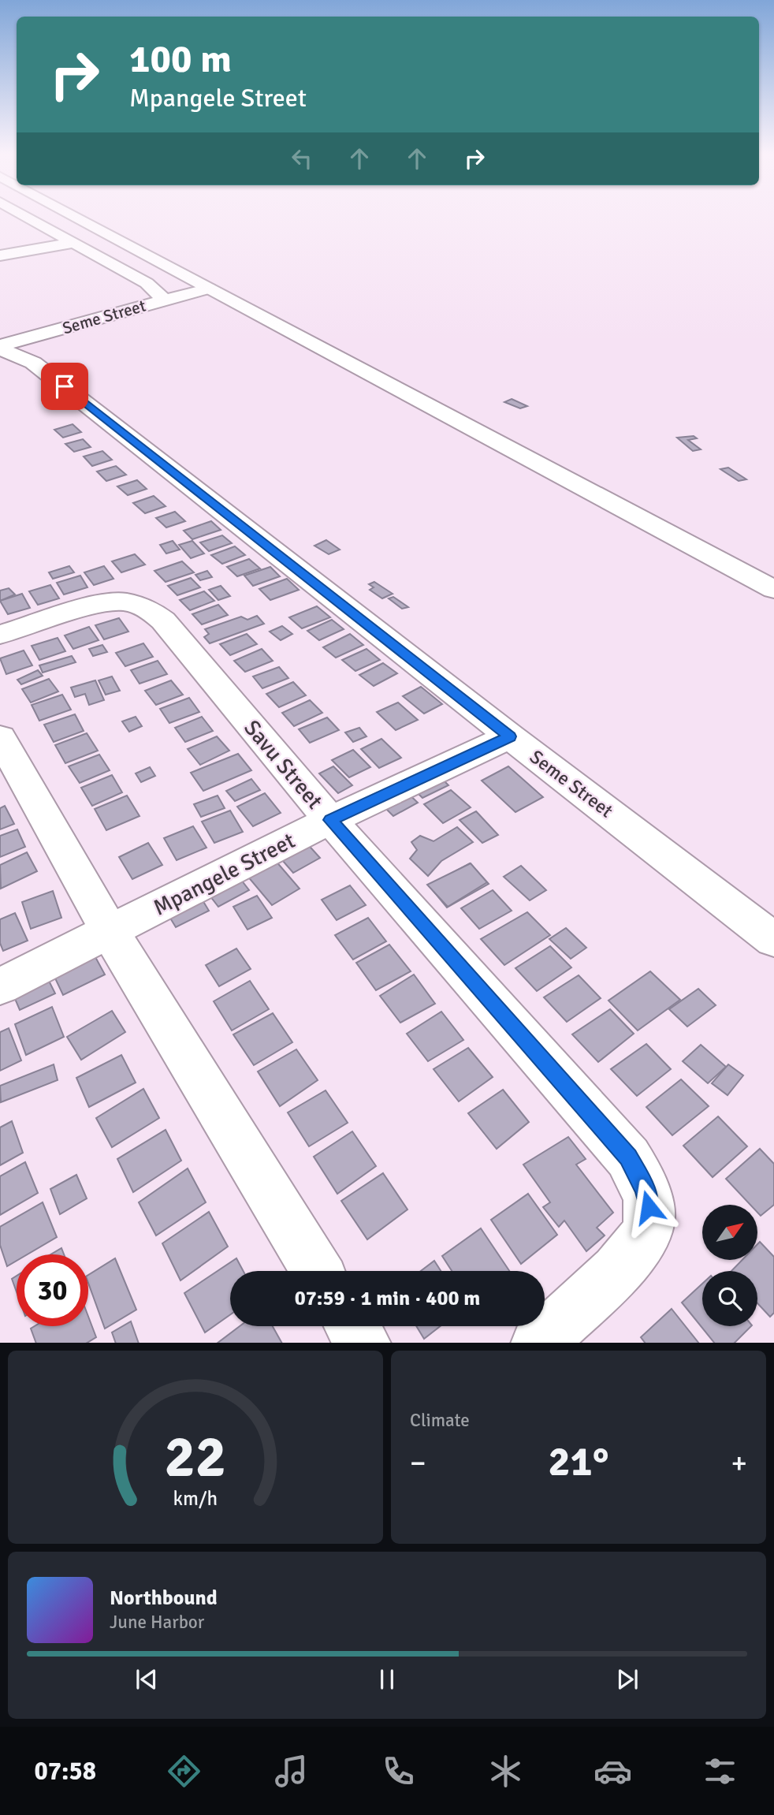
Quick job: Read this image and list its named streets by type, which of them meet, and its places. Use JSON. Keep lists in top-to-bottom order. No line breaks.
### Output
{"streets":{"street":["Seme Street","Savu Street","Mpangele Street"]},"crossings":[["Seme Street","Mpangele Street"],["Savu Street","Mpangele Street"]],"north":"top right","page":{"turn":["100 m","Mpangele Street"],"limit":"30","trip":"07:59 · 1 min · 400 m","tile":"Climate","heat":["−","21°","+"],"song":["Northbound","June Harbor"],"tabs":"07:58","gauge":["22","km/h"]}}
